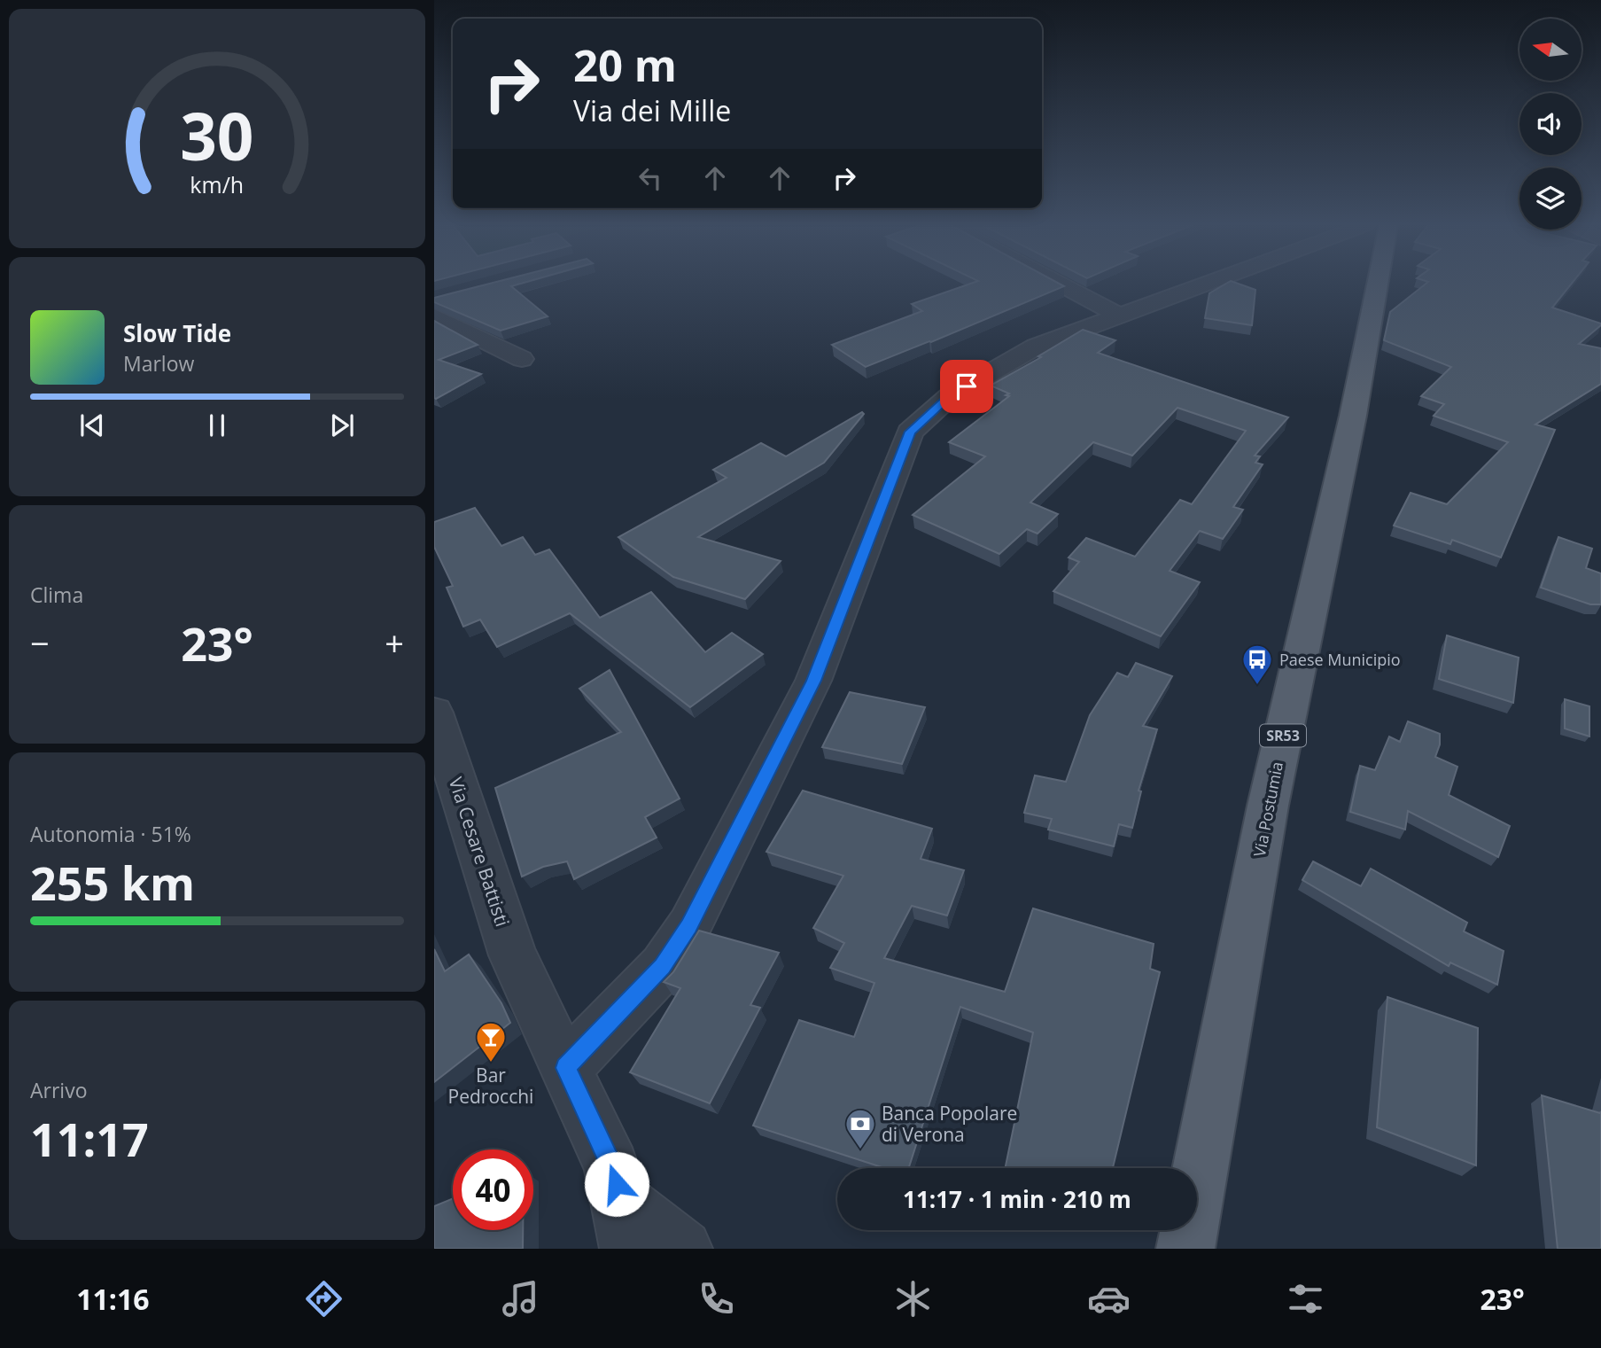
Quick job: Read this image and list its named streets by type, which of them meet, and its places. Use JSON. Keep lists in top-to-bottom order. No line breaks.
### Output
{"streets":{"main road":["SR53","Via Postumia"],"street":["Via Cesare Battisti"]},"places":{"bus stop":["Paese Municipio"],"bar":["Bar Pedrocchi"],"bank":["Banca Popolare di Verona"]},"north":"left","page":{"turn":["20 m","Via dei Mille"],"song":["Slow Tide","Marlow"],"tile":["Clima",["Autonomia · 51%","255 km"],["Arrivo","11:17"]],"heat":["−","23°","+"],"limit":"40","trip":"11:17 · 1 min · 210 m","tabs":["11:16","23°"],"gauge":["30","km/h"]}}
